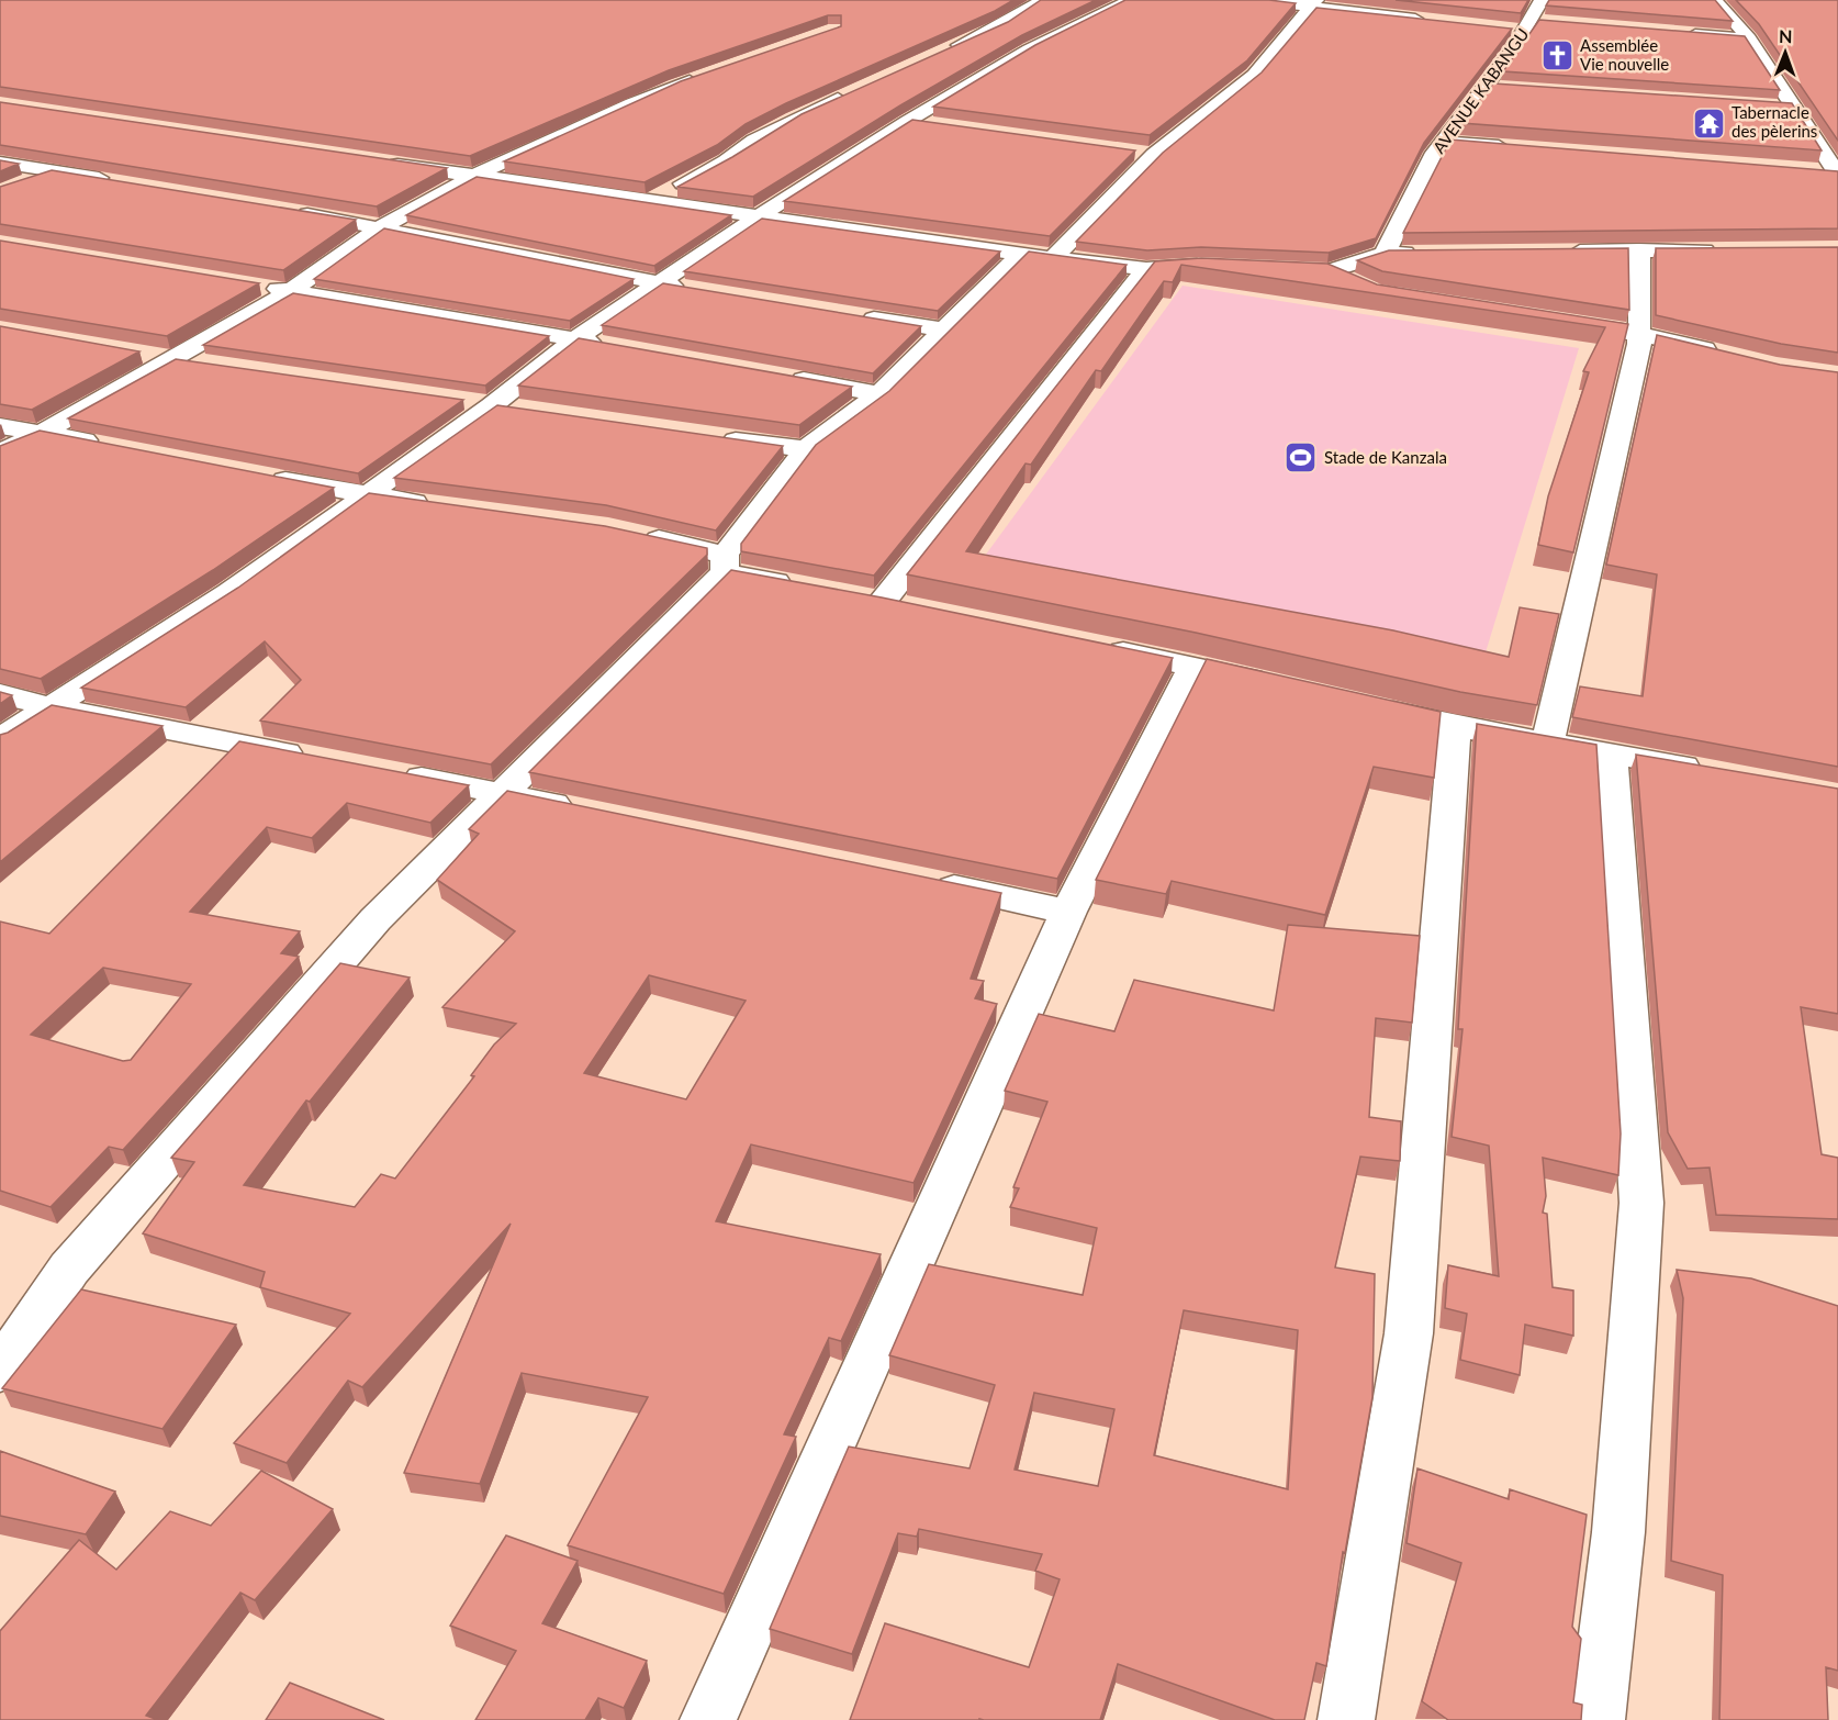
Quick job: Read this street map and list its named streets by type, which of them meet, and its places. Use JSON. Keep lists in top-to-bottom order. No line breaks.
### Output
{"streets":{"street":["AVENUE KABANGU"]},"places":{"church":["Assemblée Vie nouvelle"],"temple":["Tabernacle des pèlerins"],"sports":["Stade de Kanzala"]},"north":"top"}
